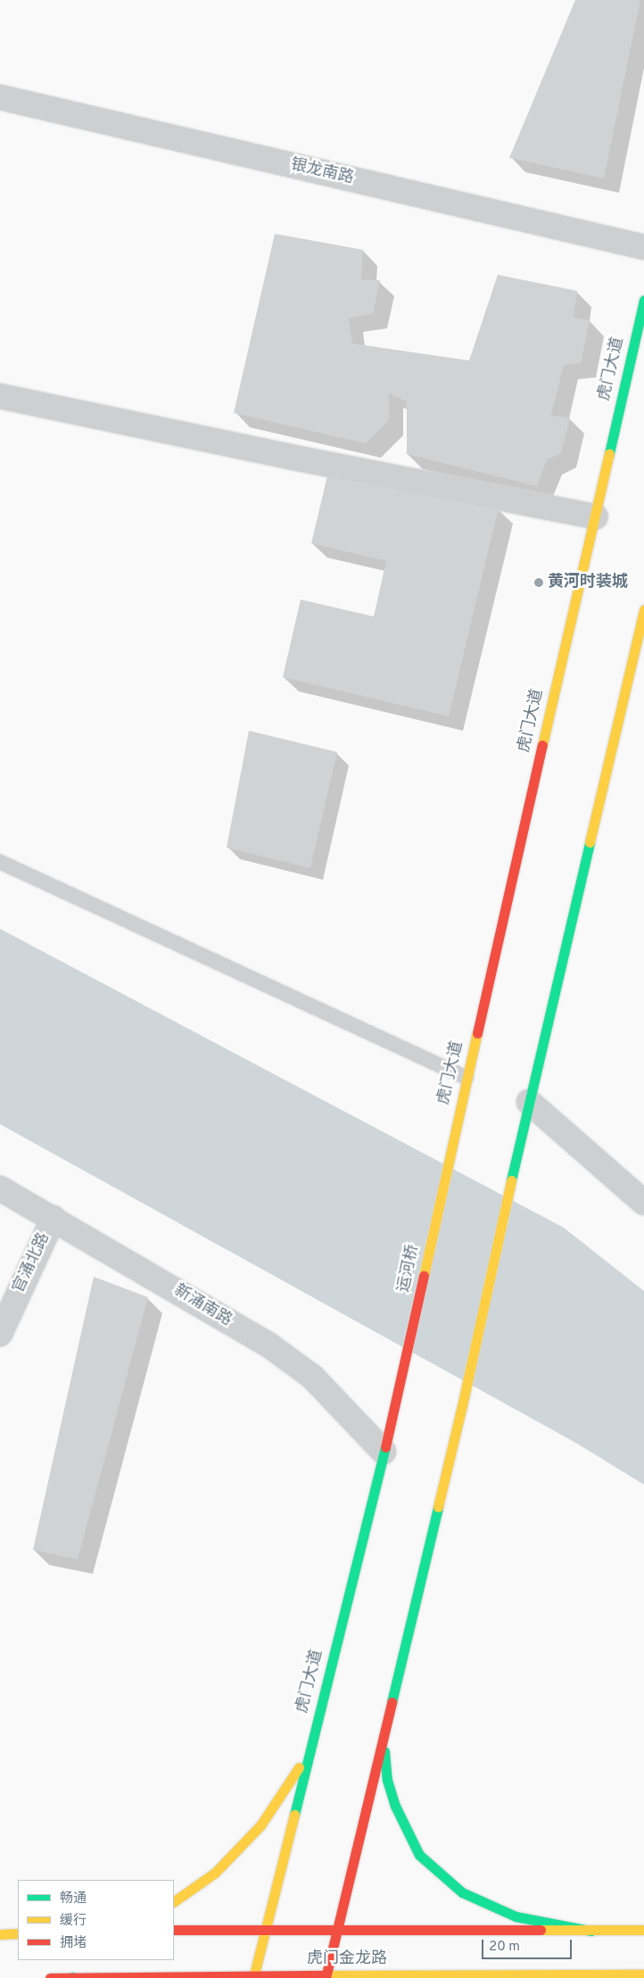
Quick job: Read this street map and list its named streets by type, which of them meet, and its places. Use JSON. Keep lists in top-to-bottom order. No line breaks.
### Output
{"streets":{"main road":["虎门大道","运河桥","虎门金龙路"],"street":["银龙南路","官涌北路","新涌南路"]},"crossings":[["虎门大道","运河桥"],["虎门大道","新涌南路"],["虎门大道","虎门金龙路"],["官涌北路","新涌南路"]],"places":["黄河时装城"],"legend":["畅通","缓行","拥堵"],"scale_bar":"20 m"}
